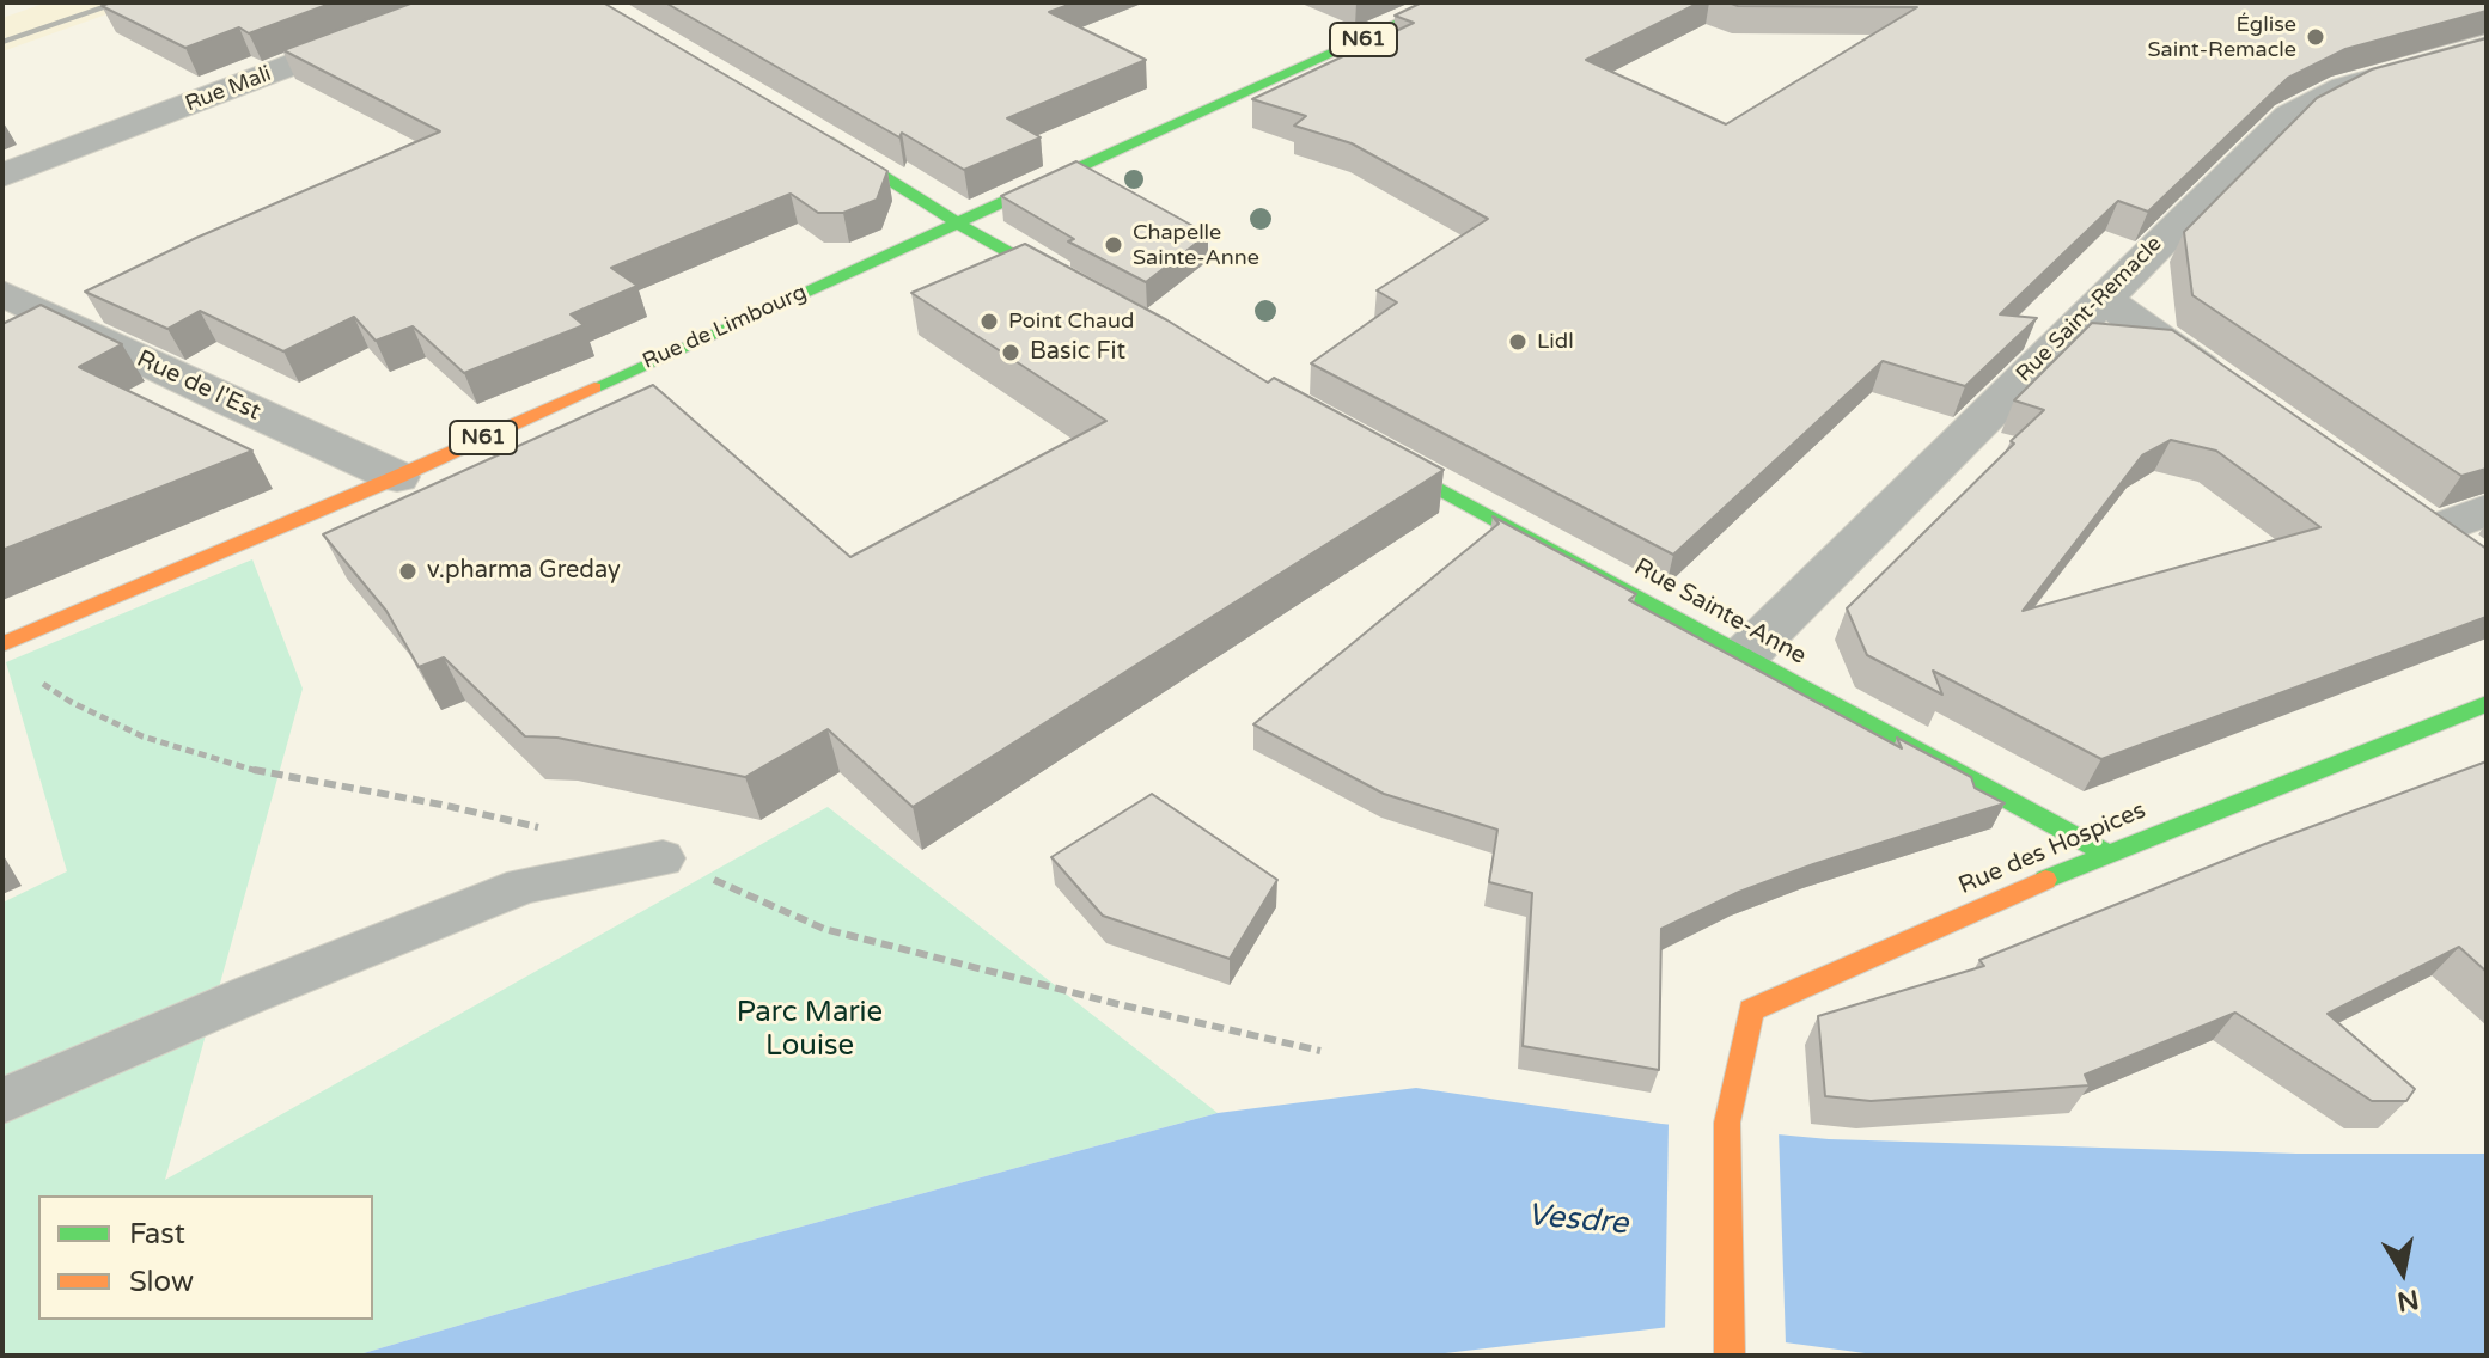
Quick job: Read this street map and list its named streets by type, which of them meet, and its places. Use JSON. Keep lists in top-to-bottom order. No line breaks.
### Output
{"streets":{"street":["N61","Rue Mali","Rue Saint-Remacle","Rue de Limbourg","Rue de l'Est","Rue Sainte-Anne","Rue des Hospices"]},"crossings":[["Rue Saint-Remacle","Rue Sainte-Anne"],["Rue de Limbourg","Rue de l'Est"],["Rue Sainte-Anne","Rue des Hospices"]],"water":["Vesdre"],"parks":["Parc Marie Louise"],"places":["Église Saint-Remacle","Chapelle Sainte-Anne","Point Chaud","Lidl","Basic Fit","v.pharma Greday"],"legend":["Fast","Slow"],"north":"bottom"}
